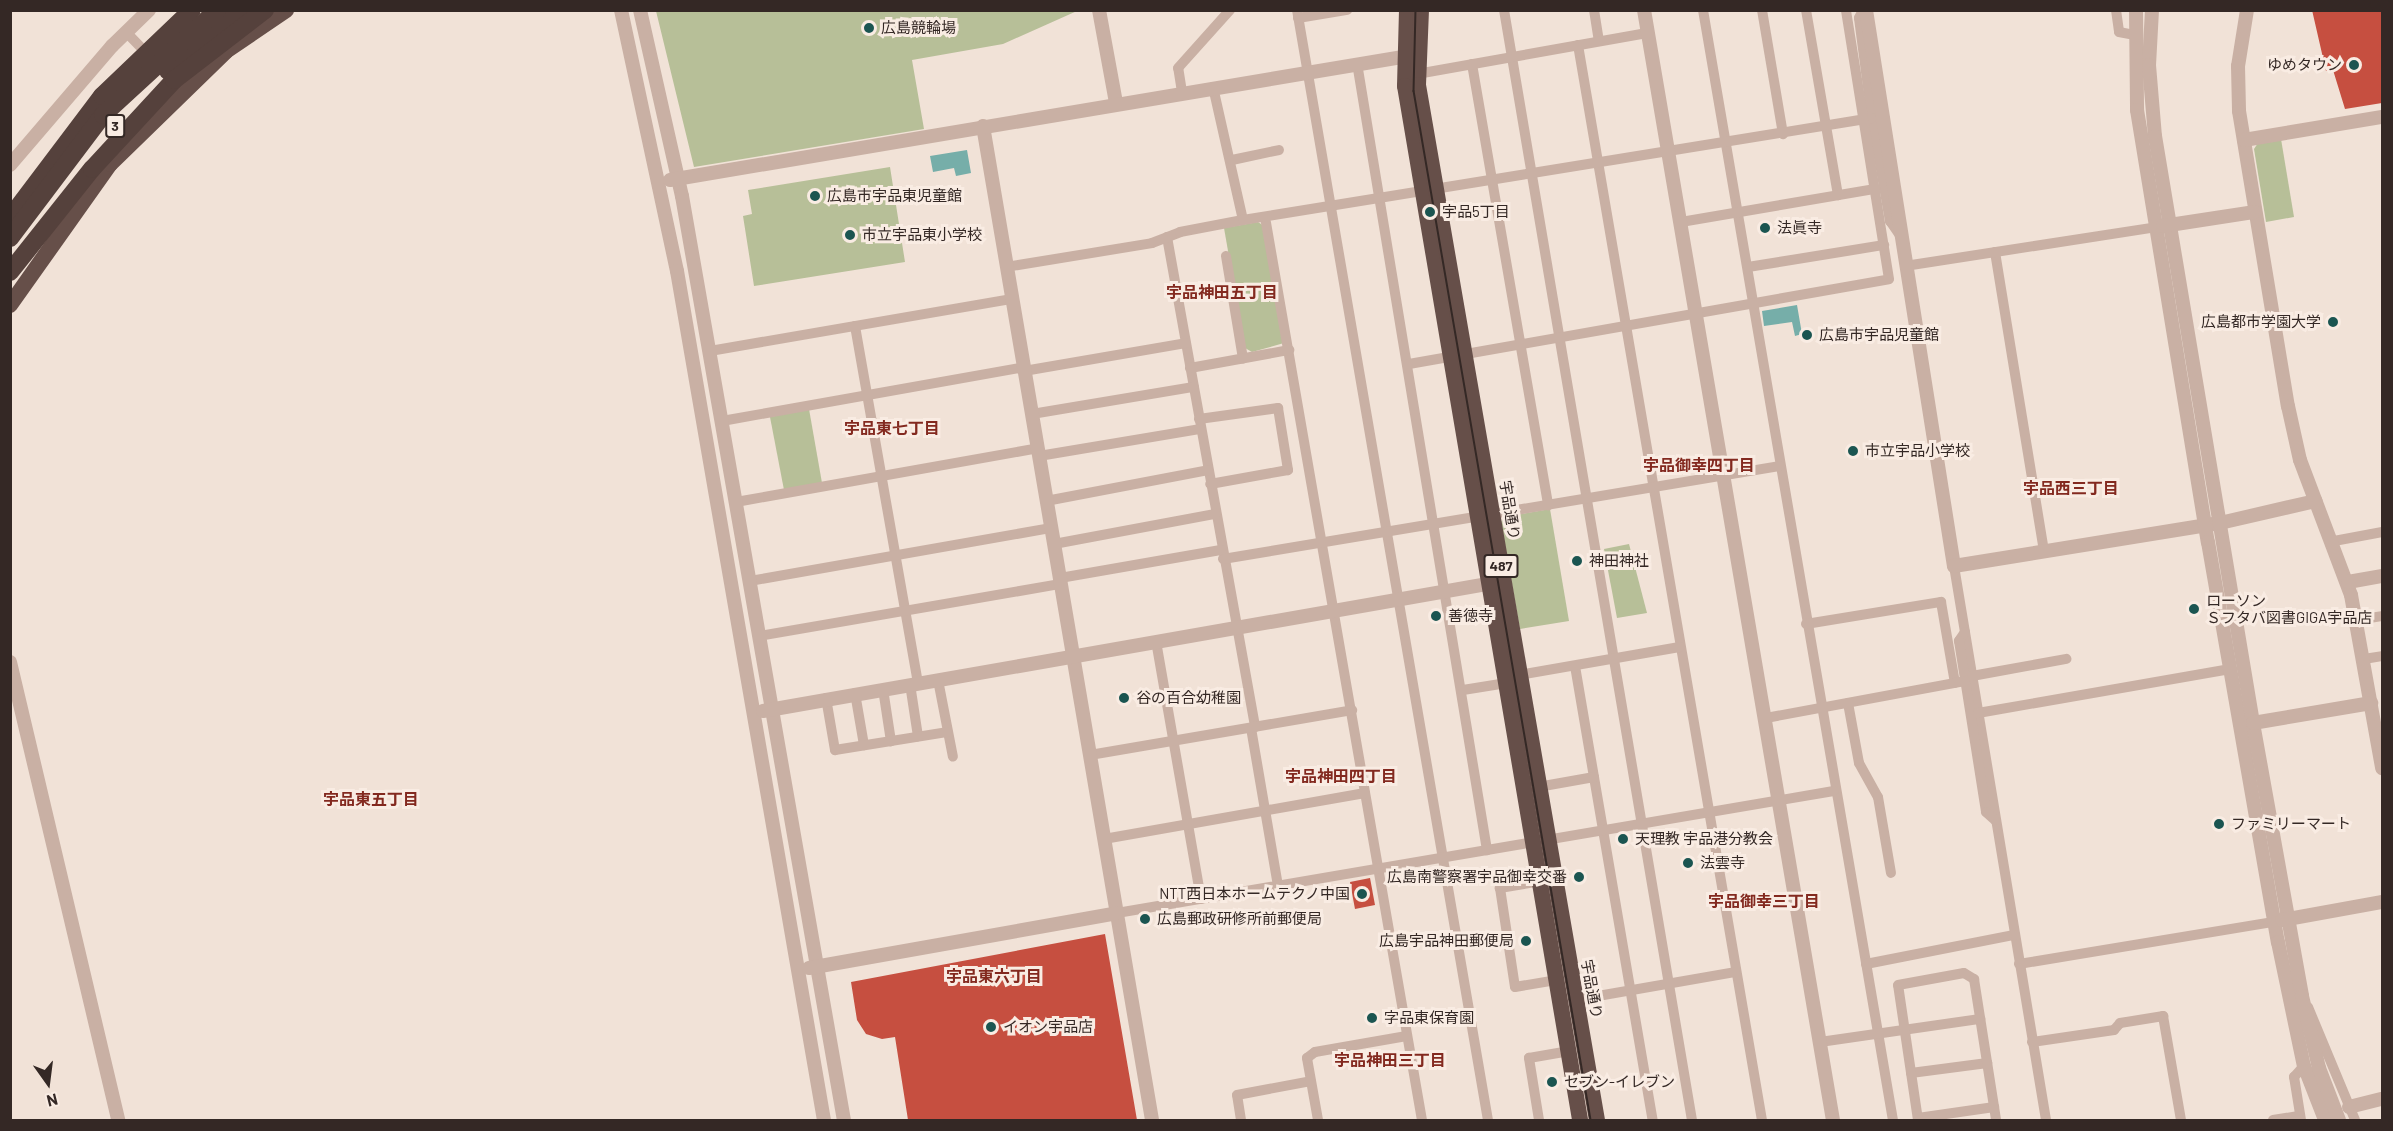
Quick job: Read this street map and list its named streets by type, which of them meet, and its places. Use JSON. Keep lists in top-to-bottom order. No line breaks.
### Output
{"streets":{"highway":["3","宇品通り","487"]},"districts":["宇品神田五丁目","宇品東七丁目","宇品御幸四丁目","宇品西三丁目","宇品神田四丁目","宇品東五丁目","宇品御幸三丁目","宇品東六丁目","宇品神田三丁目"],"places":["広島競輪場","ゆめタウン","広島市宇品東児童館","宇品5丁目","法眞寺","市立宇品東小学校","広島都市学園大学","広島市宇品児童館","市立宇品小学校","神田神社","ローソン Ｓフタバ図書GIGA宇品店","善徳寺","谷の百合幼稚園","ファミリーマート","天理教 宇品港分教会","法雲寺","広島南警察署宇品御幸交番","NTT西日本ホームテクノ中国","広島郵政研修所前郵便局","広島宇品神田郵便局","字品東保育園","イオン宇品店","セブン-イレブン"],"north":"bottom"}
